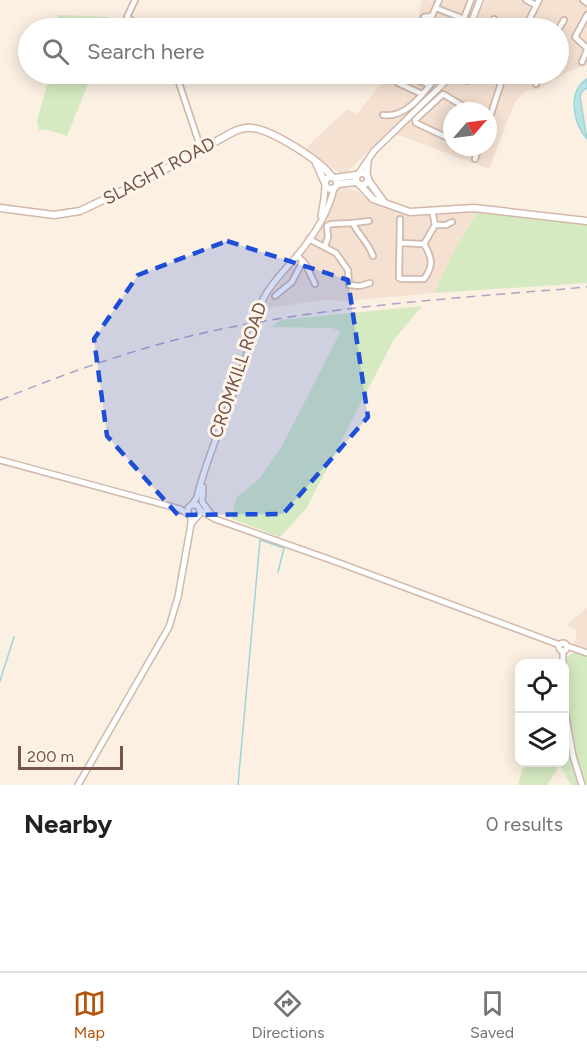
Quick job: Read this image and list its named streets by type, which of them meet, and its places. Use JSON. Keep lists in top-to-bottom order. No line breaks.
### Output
{"streets":{"main road":["SLAGHT ROAD"],"street":["CROMKILL ROAD"]},"crossings":[["SLAGHT ROAD","CROMKILL ROAD"]],"scale_bar":"200 m","north":"top right","page":{"search":"Search here","scale":"200 m","heading":["Nearby","0 results"],"nav":["Map","Directions","Saved"]}}
